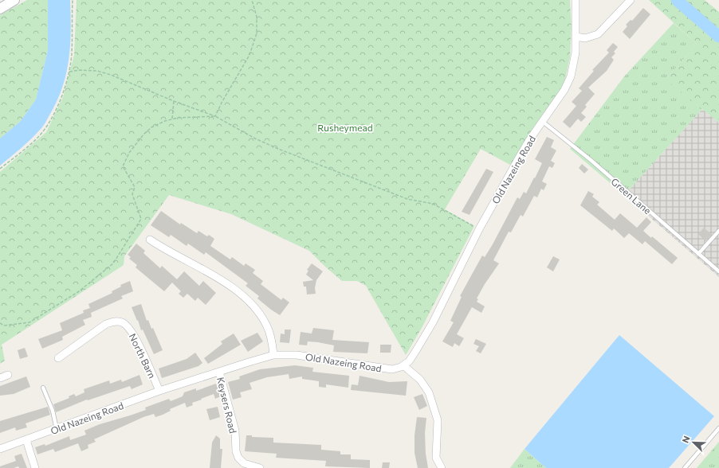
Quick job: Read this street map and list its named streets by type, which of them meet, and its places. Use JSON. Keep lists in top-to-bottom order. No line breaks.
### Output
{"streets":{"street":["Old Nazeing Road","North Barn","Keysers Road"],"lane":["Green Lane"]},"crossings":[["Old Nazeing Road","Green Lane"],["Old Nazeing Road","North Barn"],["Old Nazeing Road","Keysers Road"]],"parks":["Rusheymead"],"north":"top left"}
